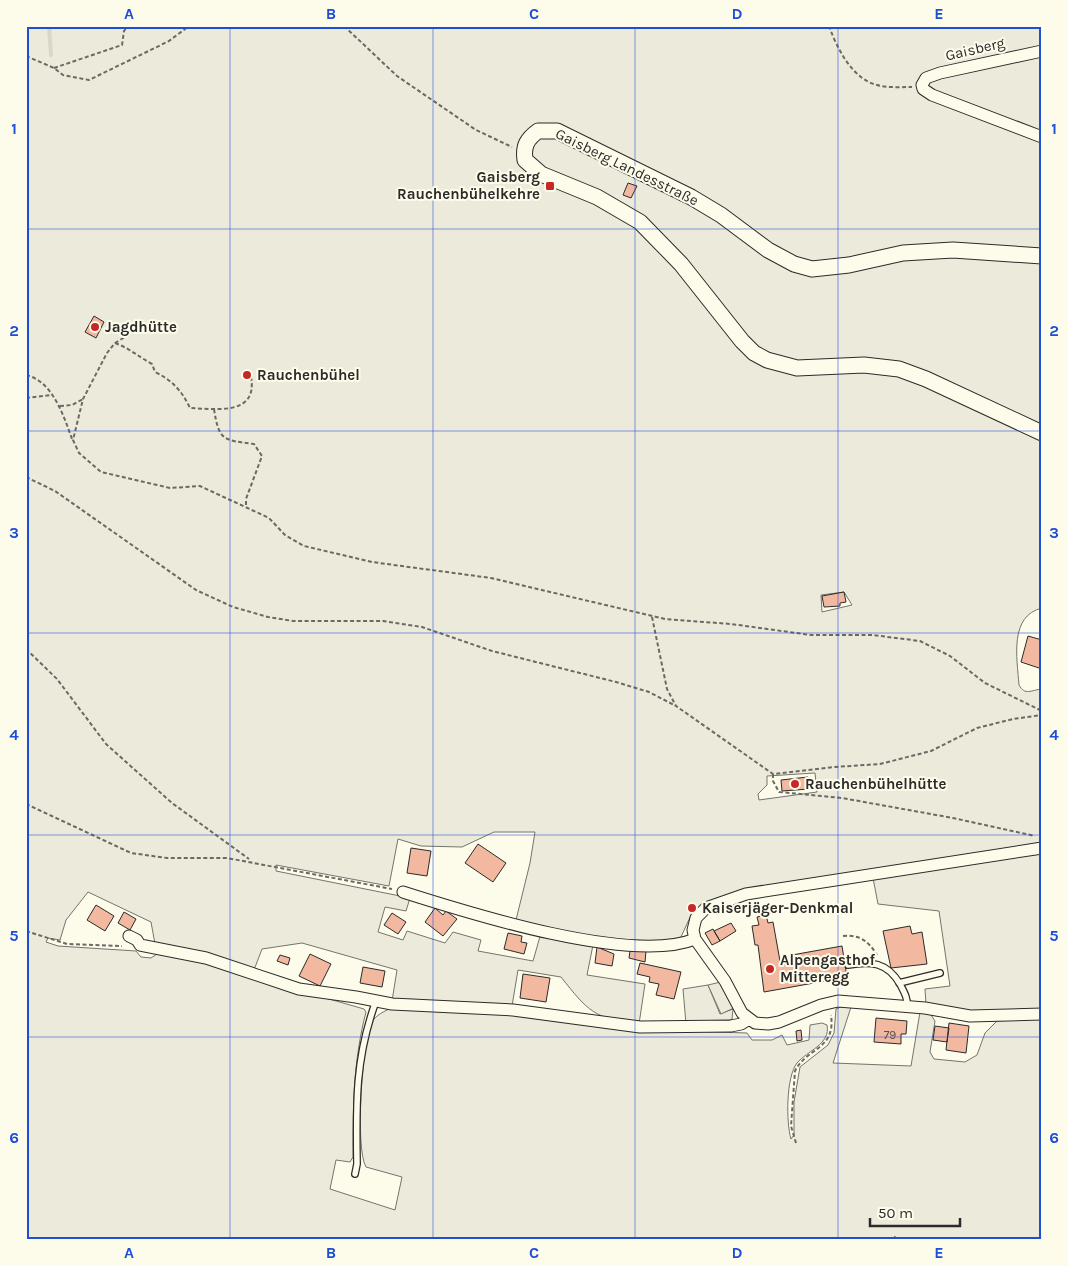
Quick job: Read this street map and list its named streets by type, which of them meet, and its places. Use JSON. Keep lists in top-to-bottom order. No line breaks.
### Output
{"streets":{"main road":["Gaisberg Landesstraße"],"street":["Gaisberg"]},"places":{"transit":["Gaisberg Rauchenbühelkehre"],"other":["Jagdhütte","Rauchenbühel","Rauchenbühelhütte","Kaiserjäger-Denkmal","Alpengasthof Mitteregg"]},"house_numbers":["79"],"scale_bar":"50 m","grid":{"columns":["A","B","C","D","E"],"rows":["1","2","3","4","5","6"]}}
